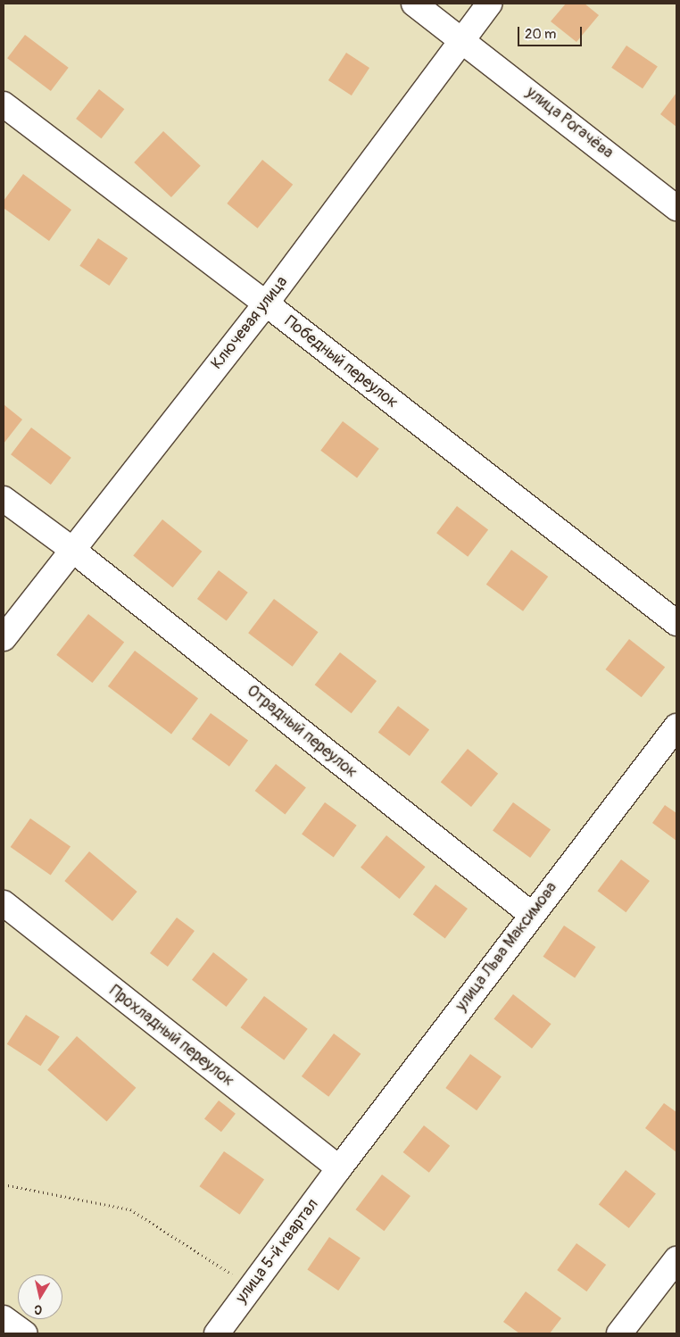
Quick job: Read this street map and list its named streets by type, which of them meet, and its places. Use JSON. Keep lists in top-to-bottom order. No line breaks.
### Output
{"streets":{"street":["улица Рогачёва","Ключевая улица","Победный переулок","Отрадный переулок","улица Льва Максимова","Прохладный переулок","улица 5-й квартал"]},"crossings":[["улица Рогачёва","Ключевая улица"],["Ключевая улица","Победный переулок"],["Ключевая улица","Отрадный переулок"],["Отрадный переулок","улица Льва Максимова"],["улица Льва Максимова","Прохладный переулок"],["улица Льва Максимова","улица 5-й квартал"],["Прохладный переулок","улица 5-й квартал"]],"scale_bar":"20 m","north":"bottom"}
